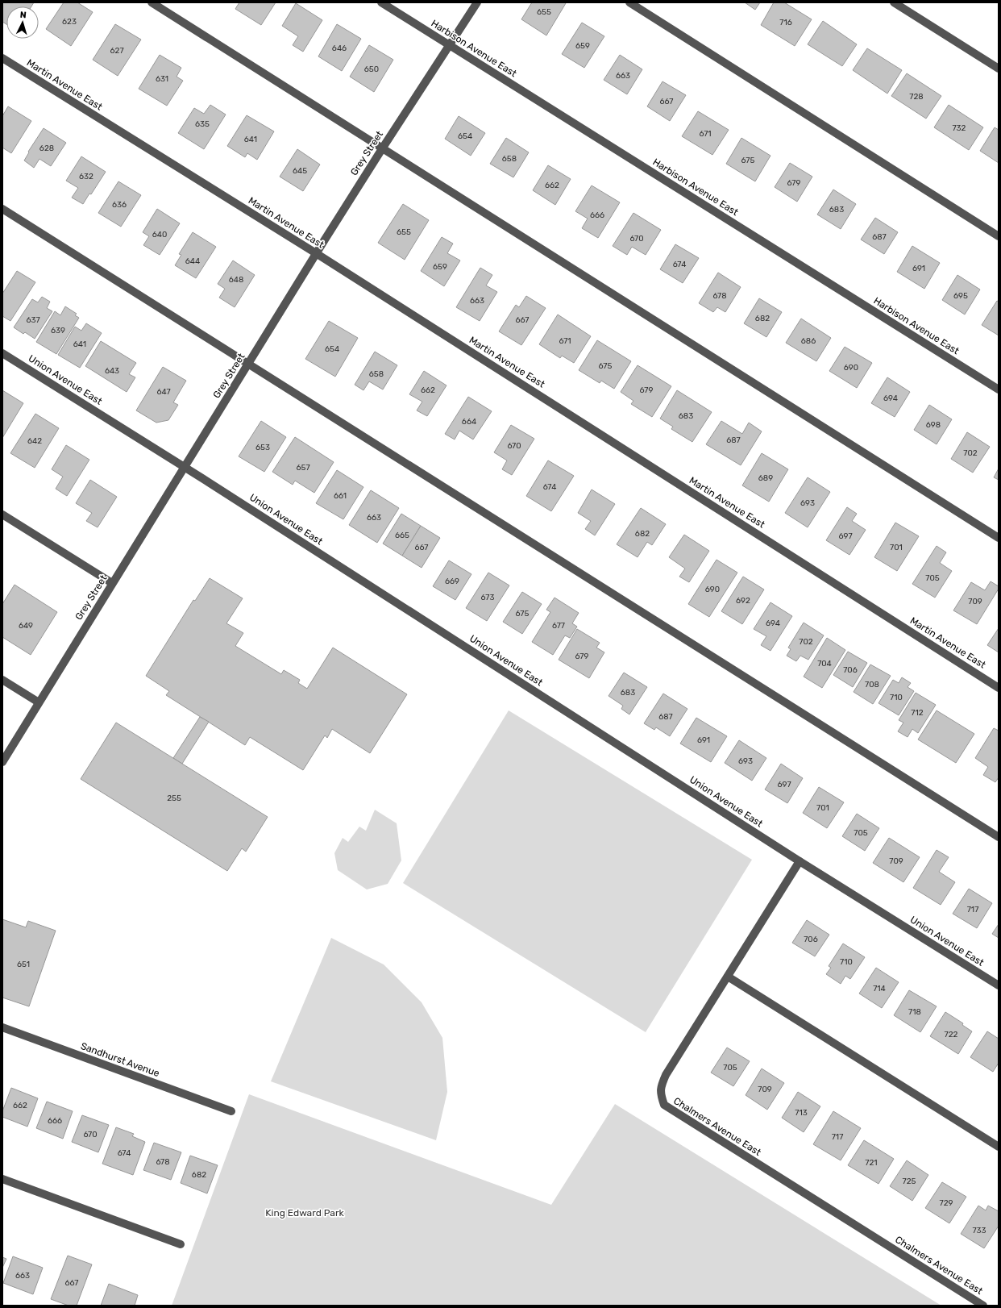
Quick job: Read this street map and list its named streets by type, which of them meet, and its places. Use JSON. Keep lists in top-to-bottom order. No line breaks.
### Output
{"streets":{"street":["Harbison Avenue East","Martin Avenue East","Grey Street","Union Avenue East","Sandhurst Avenue","Chalmers Avenue East"]},"crossings":[["Harbison Avenue East","Grey Street"],["Martin Avenue East","Grey Street"],["Grey Street","Union Avenue East"],["Union Avenue East","Chalmers Avenue East"]],"parks":["King Edward Park"],"house_numbers":["655","623","716","659","646","627","650","663","631","728","667","635","732","671","654","641","628","658","675","645","632","679","662","636","683","666","655","640","687","670","644","674","659","691","648","678","695","663","682","637","667","639","671","686","641","654","675","690","643","658","662","679","647","694","683","664","698","687","642","670","653","702","657","689","674","661","693","663","682","665","697","667","701","705","669","690","673","692","709","675","694","649","677","702","679","704","706","708","683","710","712","687","691","693","697","255","701","705","709","717","706","710","651","714","718","722","705","709","662","713","666","670","717","674","678","721","682","725","729","733","663","667"],"north":"top"}
